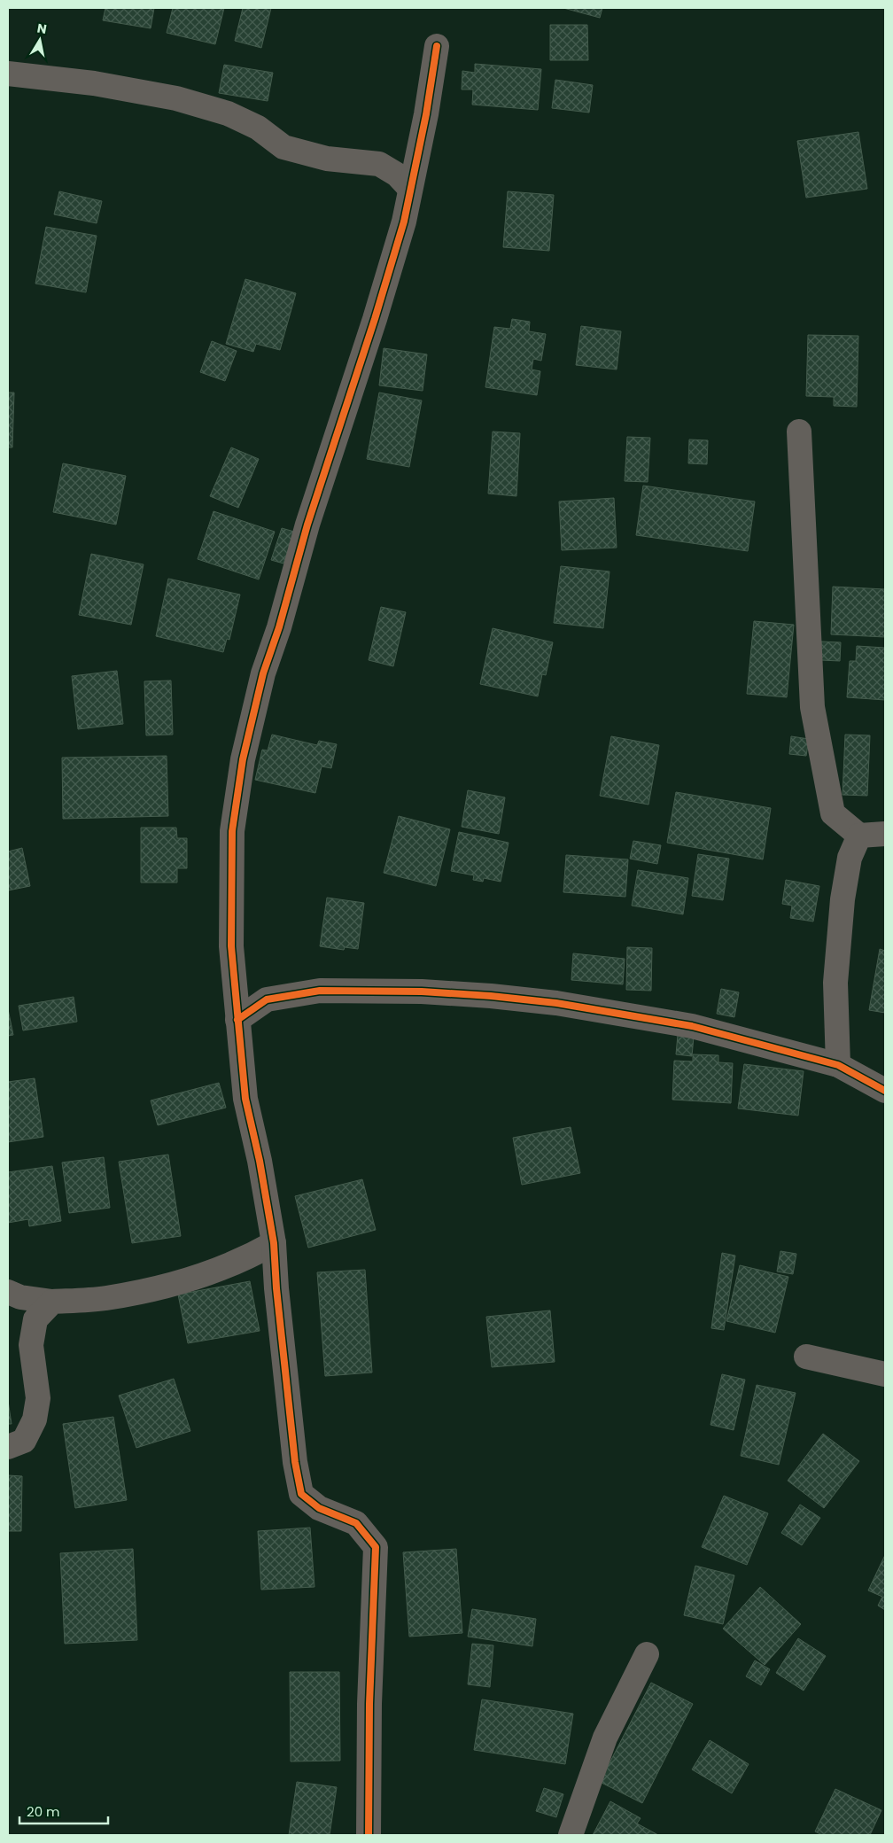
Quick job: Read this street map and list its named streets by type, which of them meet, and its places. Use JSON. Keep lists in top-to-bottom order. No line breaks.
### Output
{"scale_bar":"20 m","north":"top"}
